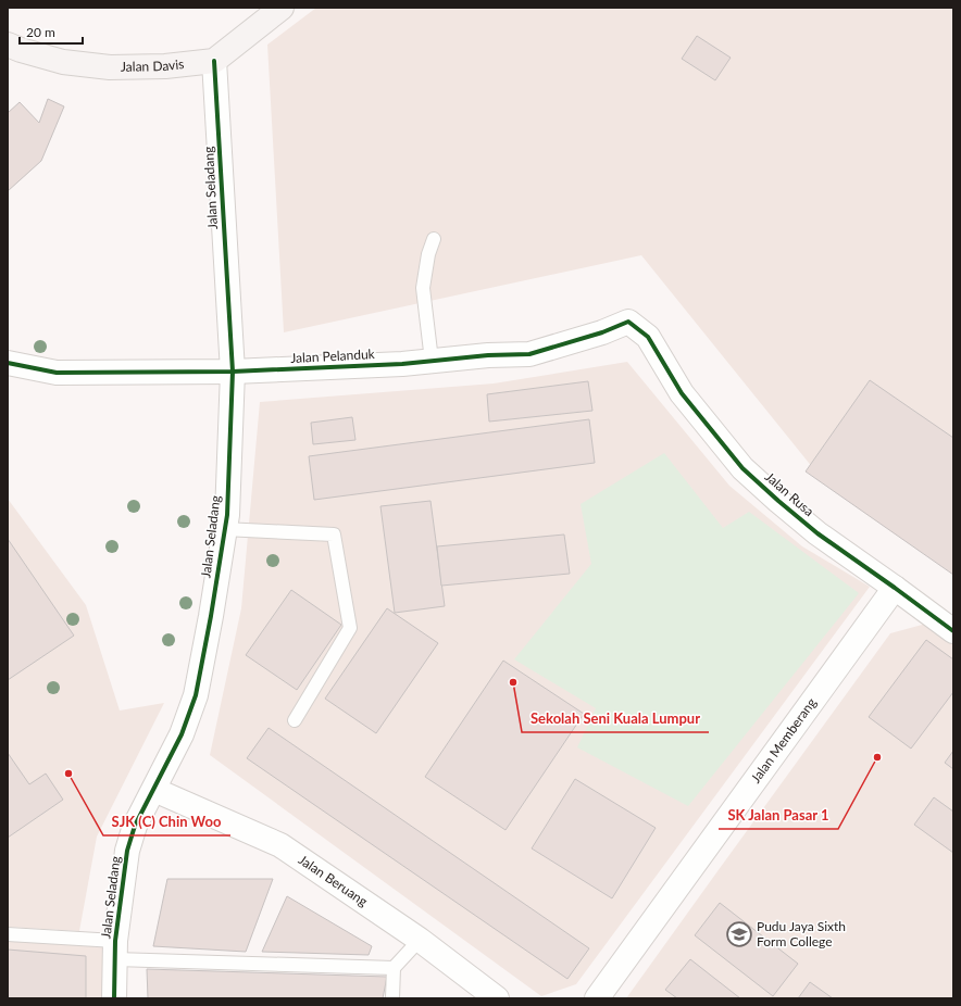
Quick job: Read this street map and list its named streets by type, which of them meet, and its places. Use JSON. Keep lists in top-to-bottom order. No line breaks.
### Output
{"streets":{"main road":["Jalan Davis"],"street":["Jalan Seladang","Jalan Pelanduk","Jalan Rusa","Jalan Memberang","Jalan Beruang"]},"crossings":[["Jalan Davis","Jalan Seladang"],["Jalan Seladang","Jalan Pelanduk"],["Jalan Seladang","Jalan Beruang"],["Jalan Pelanduk","Jalan Rusa"],["Jalan Rusa","Jalan Memberang"]],"places":{"other":["Sekolah Seni Kuala Lumpur","SK Jalan Pasar 1","SJK (C) Chin Woo"],"school or university":["Pudu Jaya Sixth Form College"]},"scale_bar":"20 m"}
